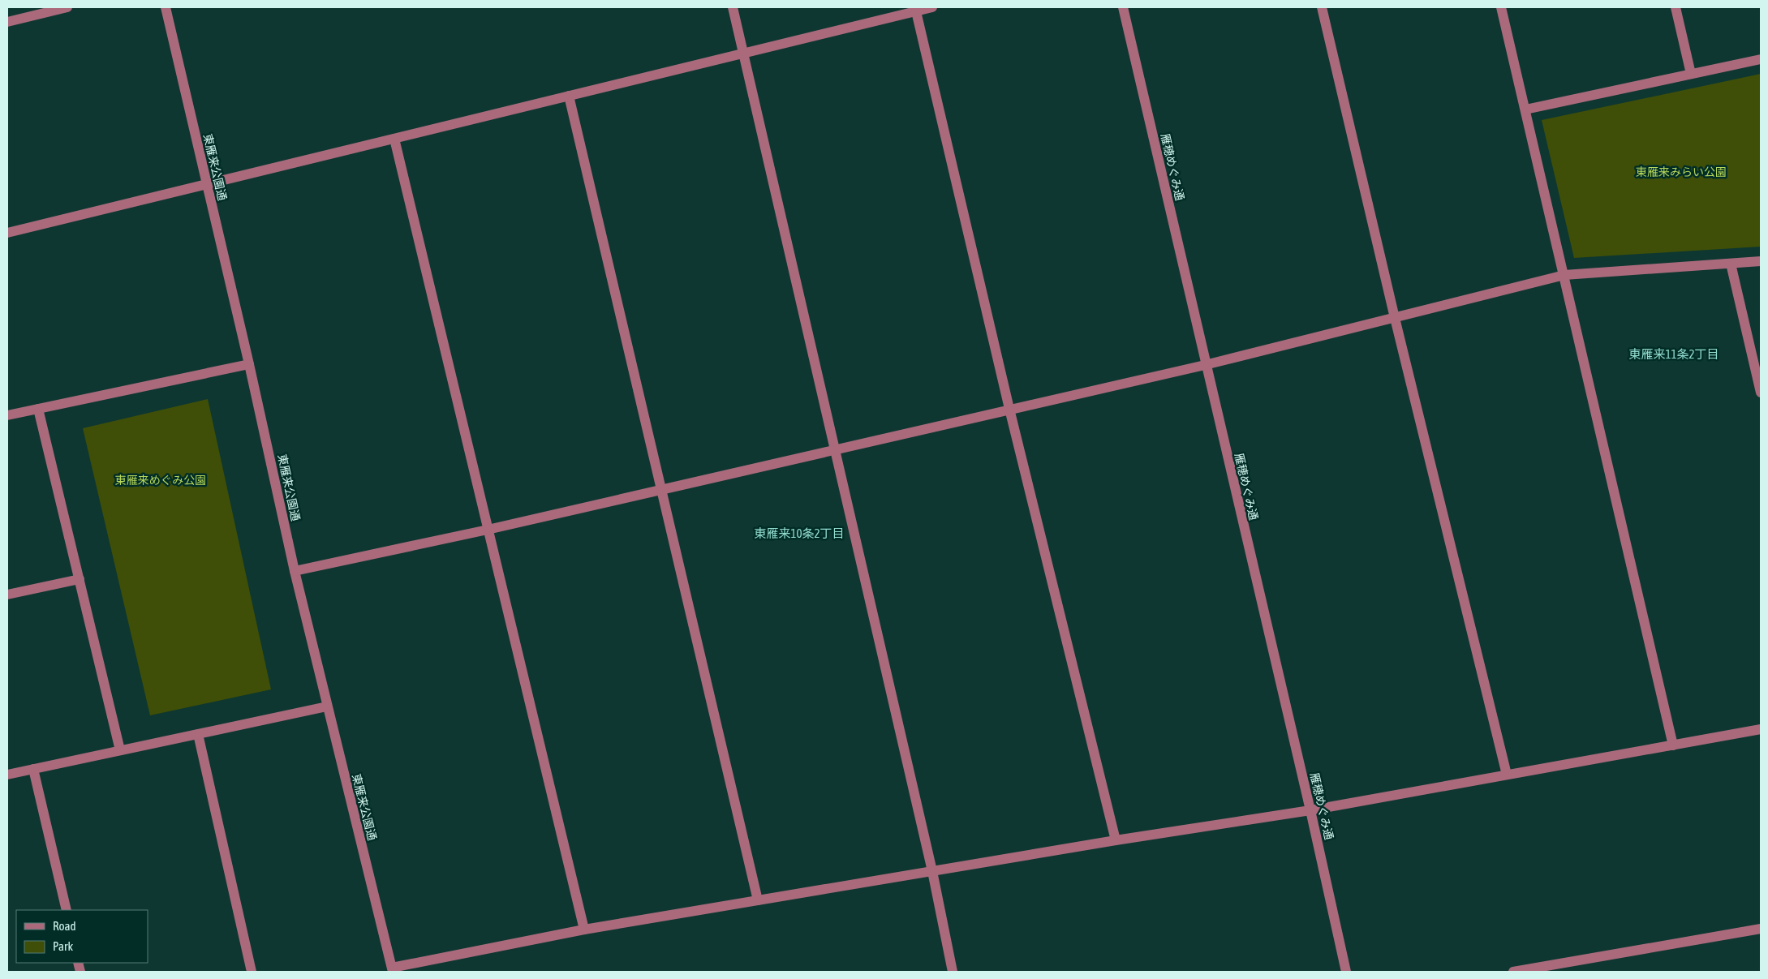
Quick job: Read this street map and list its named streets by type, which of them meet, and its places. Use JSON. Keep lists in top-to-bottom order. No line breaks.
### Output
{"streets":{"street":["東雁来公園通","雁穂めぐみ通"]},"districts":["東雁来11条2丁目","東雁来10条2丁目"],"parks":["東雁来みらい公園","東雁来めぐみ公園"],"legend":["Road","Park"]}
